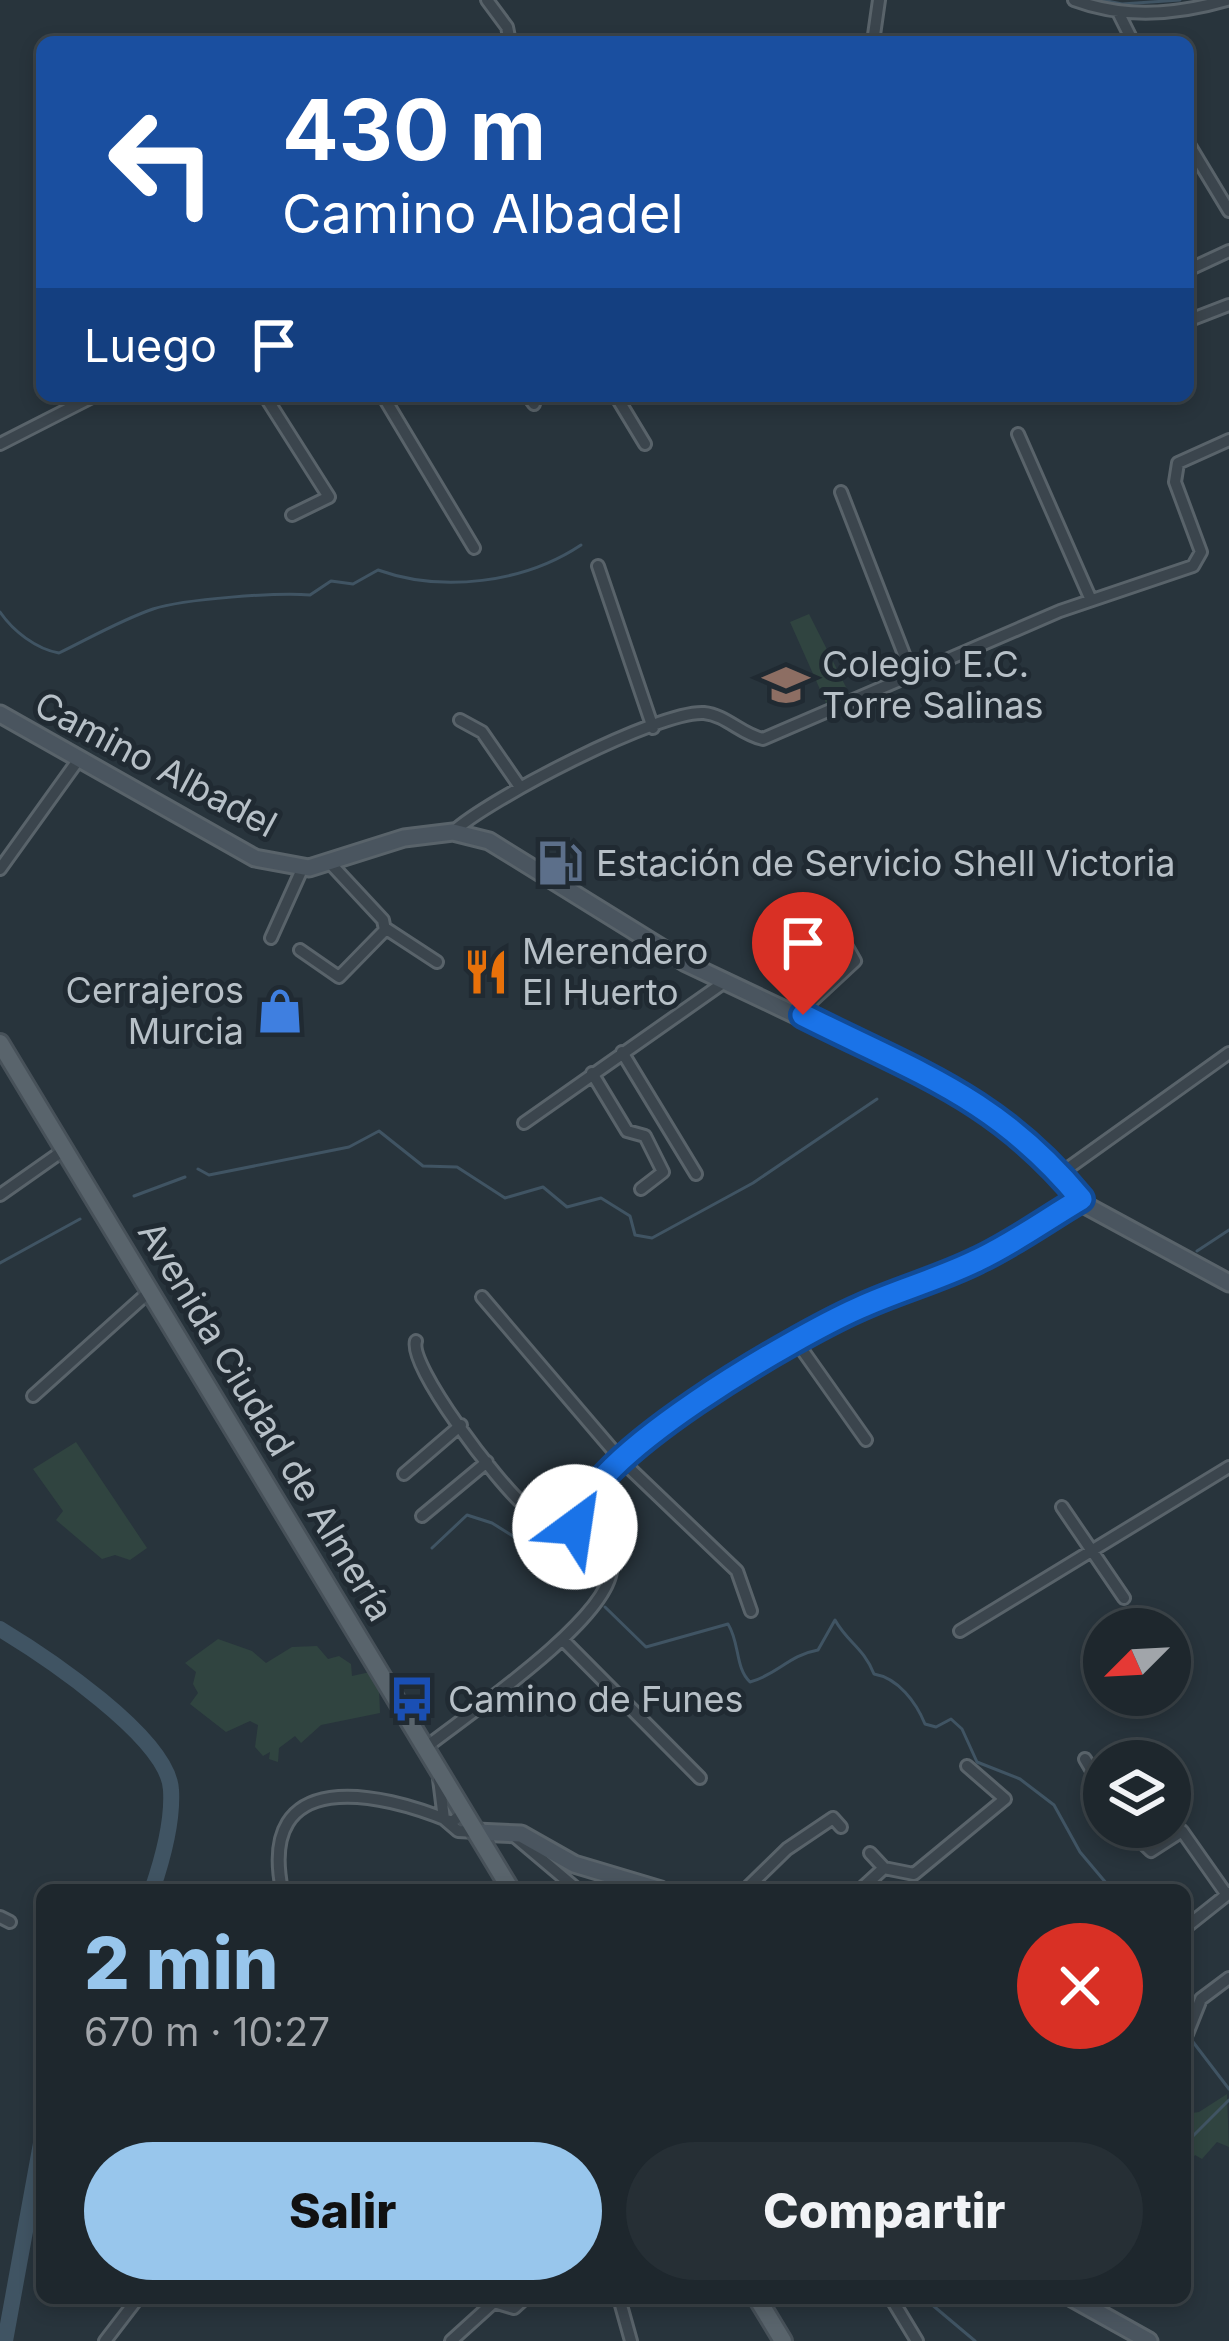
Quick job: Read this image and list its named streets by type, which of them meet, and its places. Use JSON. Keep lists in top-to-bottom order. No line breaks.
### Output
{"streets":{"main road":["Camino Albadel","Avenida Ciudad de Almería"]},"places":{"school or university":["Colegio E.C. Torre Salinas"],"fuel station":["Estación de Servicio Shell Victoria"],"restaurant":["Merendero El Huerto"],"shop":["Cerrajeros Murcia"],"bus stop":["Camino de Funes"]},"north":"bottom left","page":{"turn":["430 m","Camino Albadel"],"then":"Luego","heading":["2 min","670 m · 10:27"],"buttons":["Salir","Compartir"]}}
